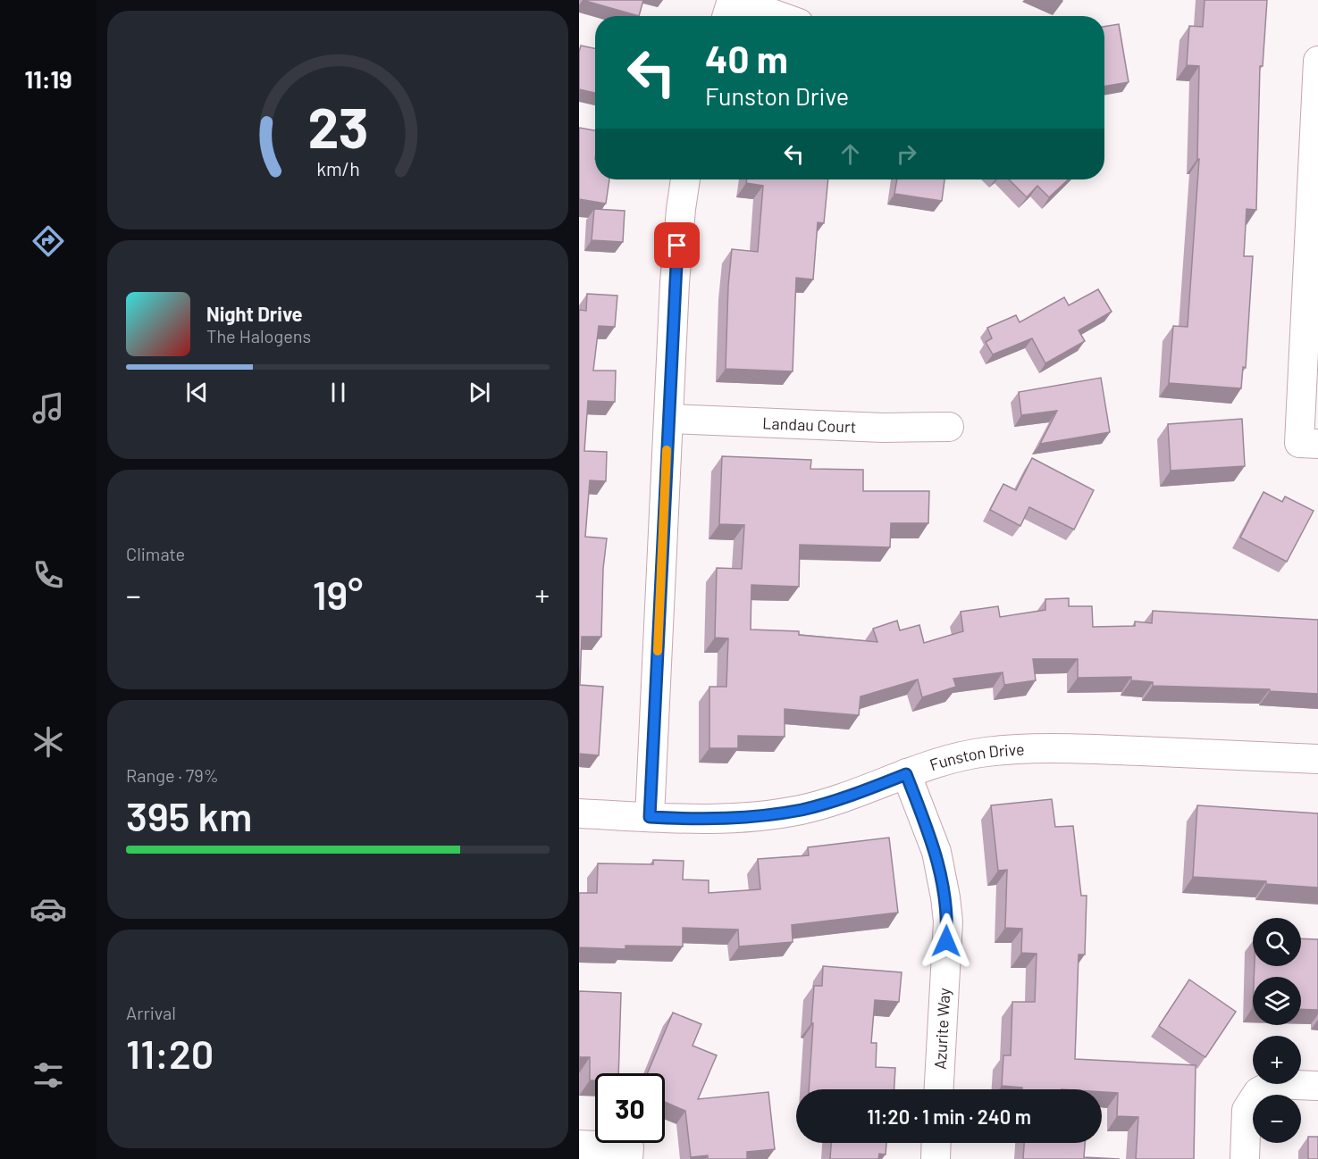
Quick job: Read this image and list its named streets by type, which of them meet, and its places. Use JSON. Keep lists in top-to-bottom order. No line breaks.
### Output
{"streets":{"street":["Landau Court","Funston Drive","Azurite Way"]},"crossings":[["Funston Drive","Azurite Way"]],"page":{"tabs":"11:19","turn":["40 m","Funston Drive"],"song":["Night Drive","The Halogens"],"tile":["Climate",["Range · 79%","395 km"],["Arrival","11:20"]],"heat":["−","19°","+"],"map_buttons":["+","−"],"limit":"30","trip":"11:20 · 1 min · 240 m","gauge":["23","km/h"]}}
